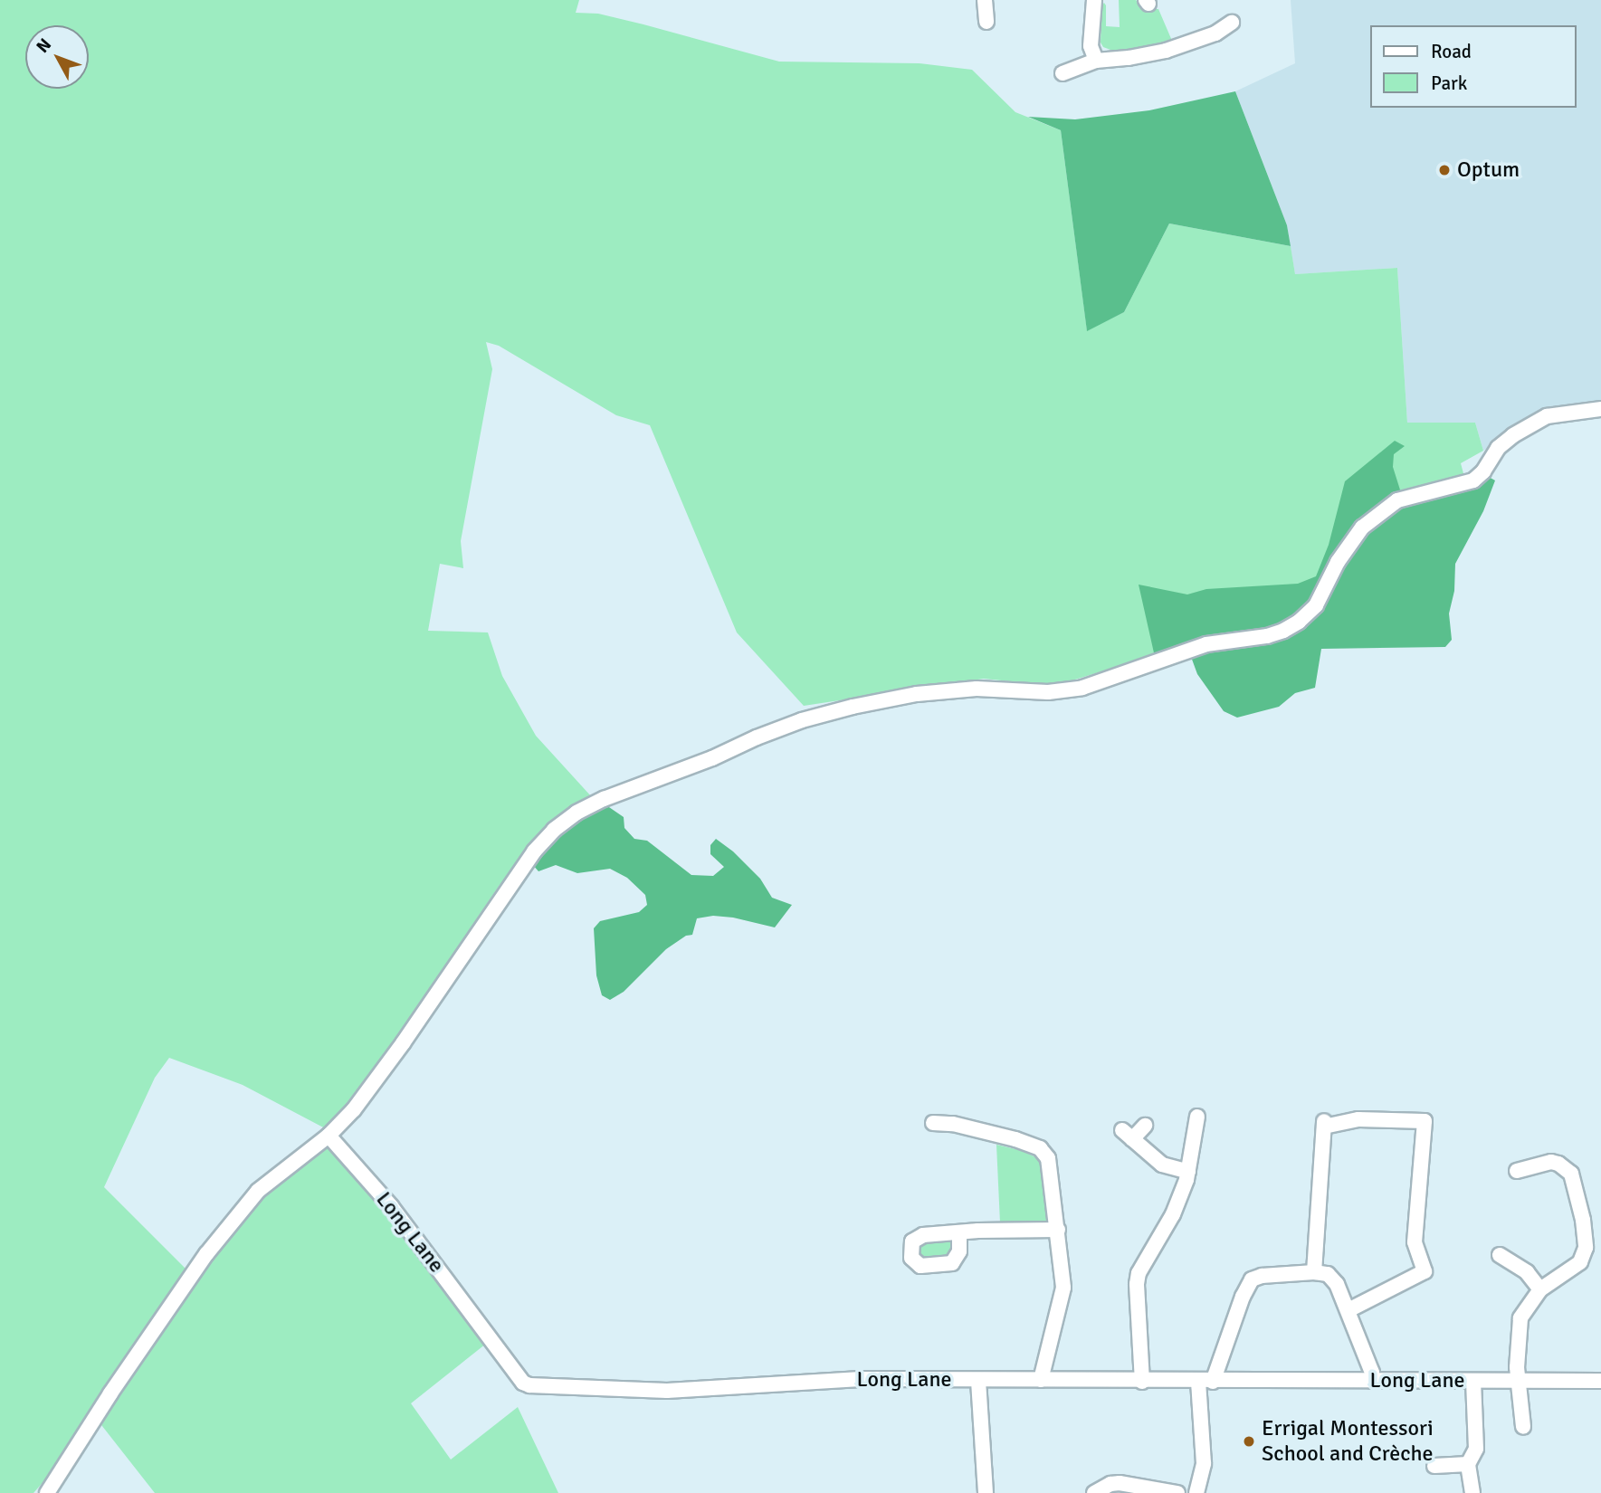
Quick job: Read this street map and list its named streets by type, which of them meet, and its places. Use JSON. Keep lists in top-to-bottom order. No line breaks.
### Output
{"streets":{"street":["Long Lane"]},"places":["Optum","Errigal Montessori School and Crèche"],"legend":["Road","Park"],"north":"top left"}
